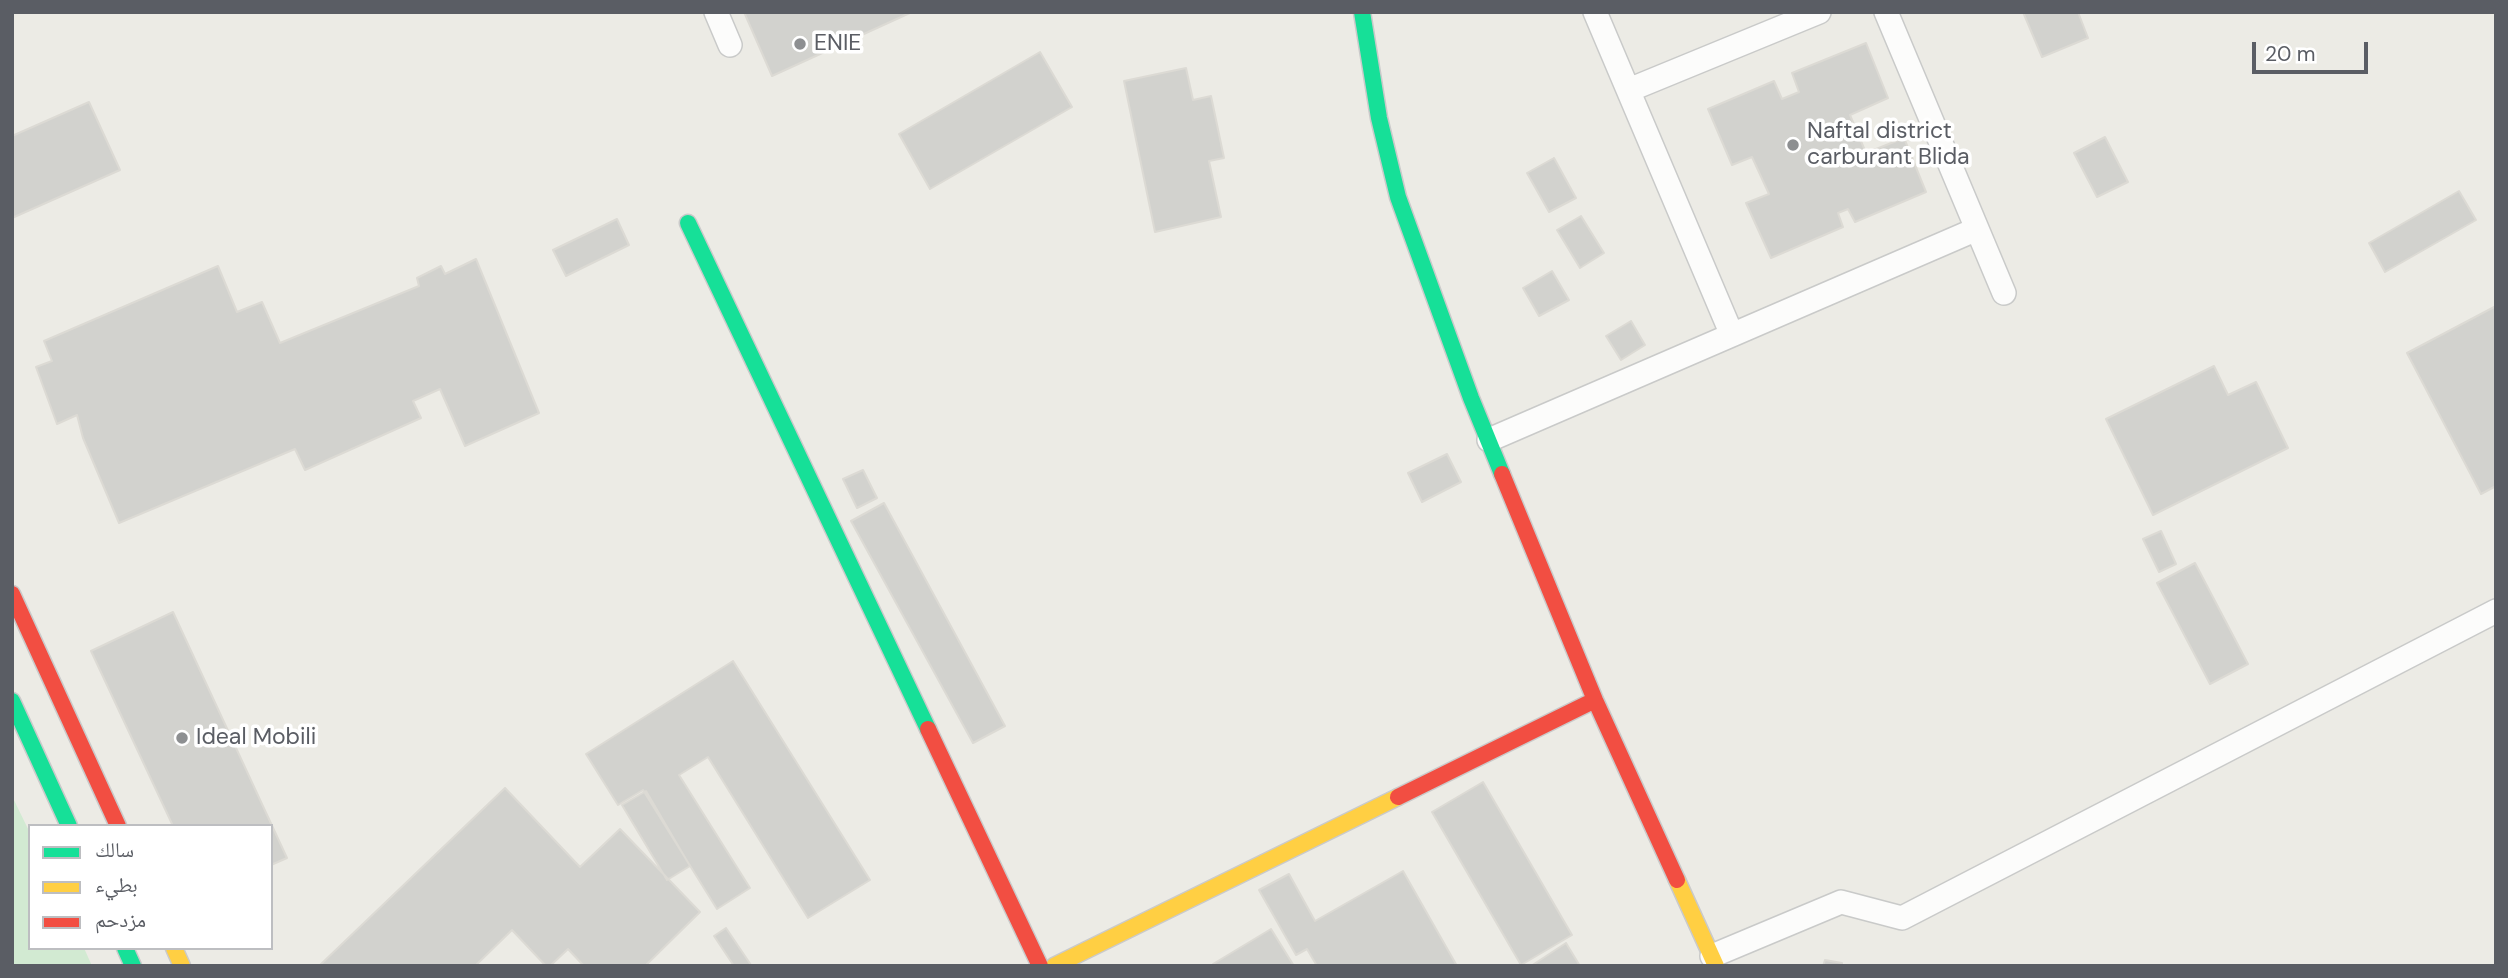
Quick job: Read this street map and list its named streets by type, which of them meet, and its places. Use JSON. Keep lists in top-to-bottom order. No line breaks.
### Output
{"places":["ENIE","Naftal district carburant Blida","Ideal Mobili"],"legend":["سالك","بطيء","مزدحم"],"scale_bar":"20 m"}
